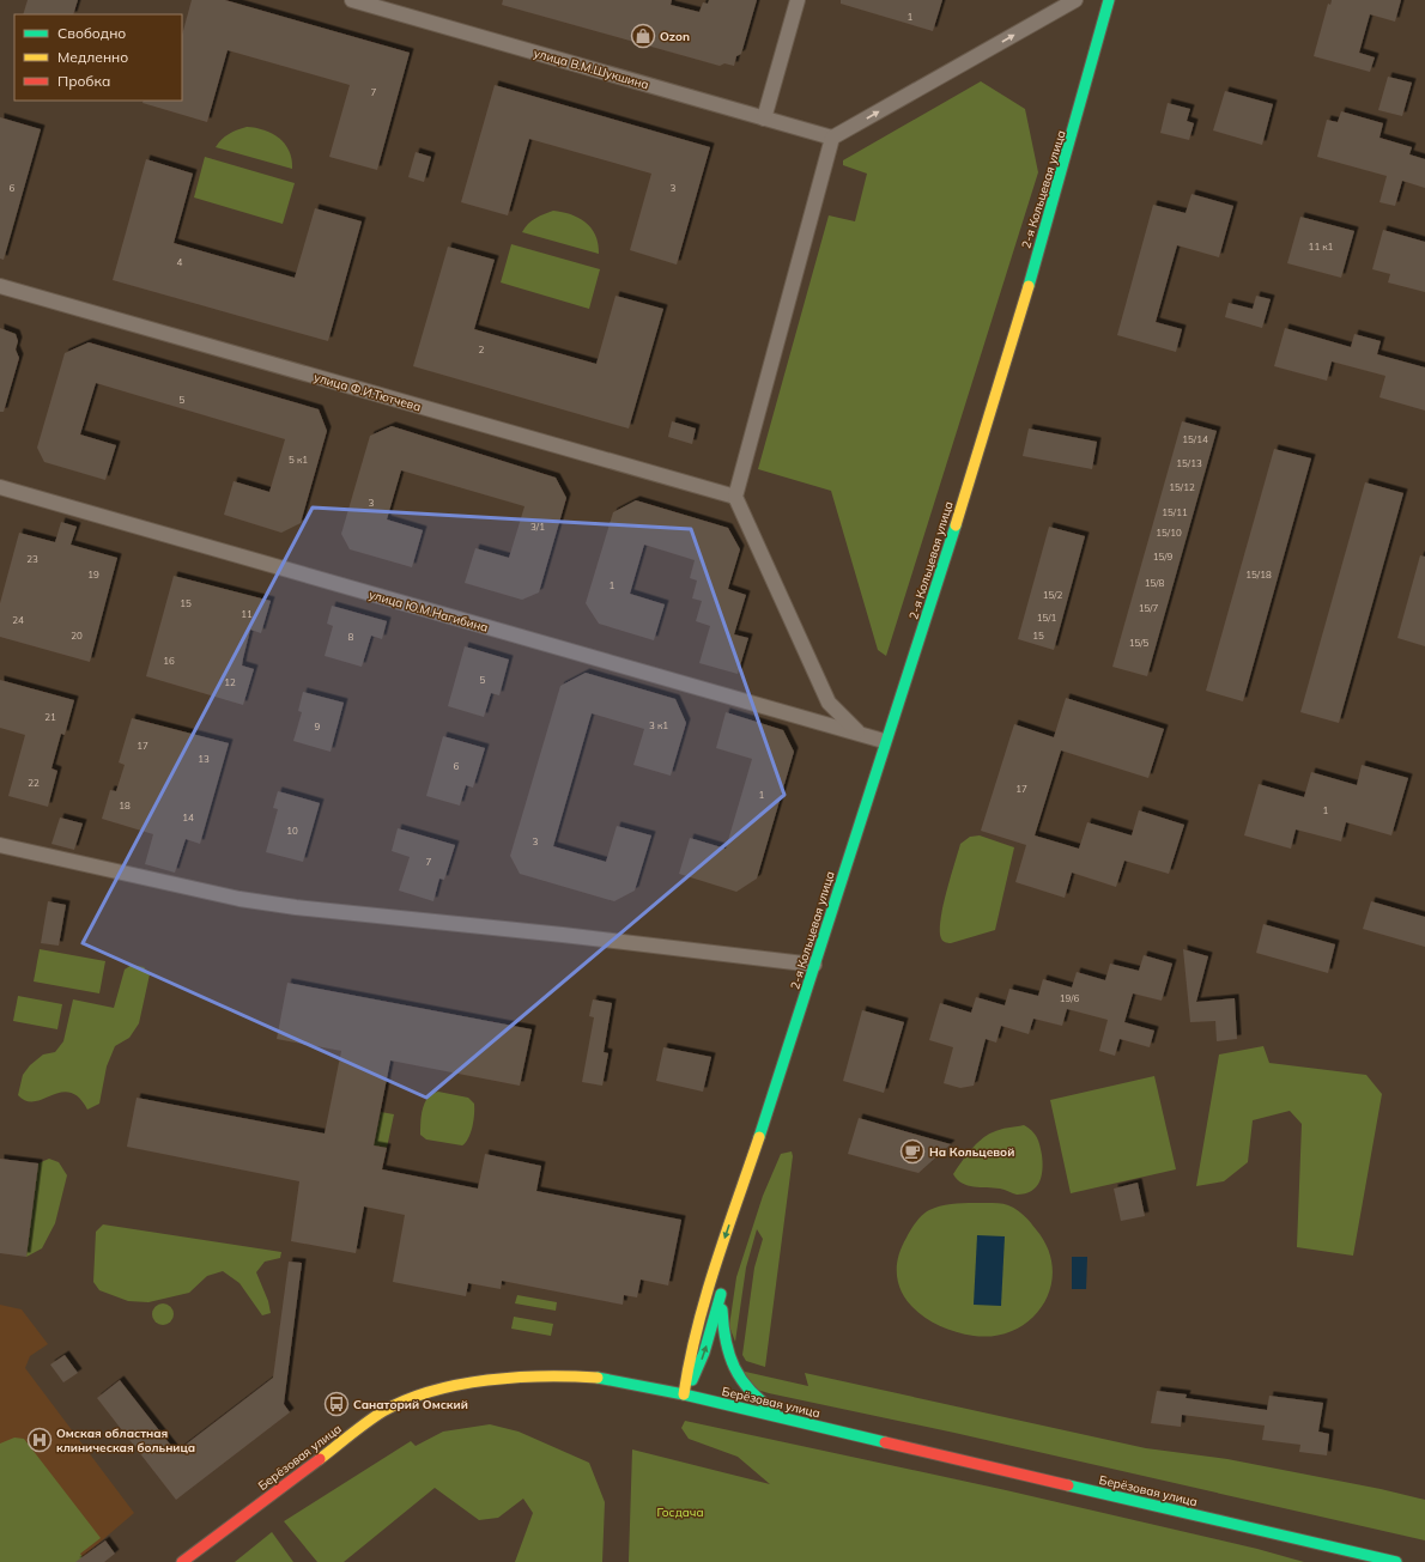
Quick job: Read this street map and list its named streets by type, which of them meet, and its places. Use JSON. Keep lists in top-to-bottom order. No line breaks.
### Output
{"streets":{"main road":["2-я Кольцевая улица","Берёзовая улица"],"street":["улица В.М.Шукшина","улица Ф.И.Тютчева","улица Ю.М.Нагибина"]},"crossings":[["2-я Кольцевая улица","улица Ю.М.Нагибина"],["2-я Кольцевая улица","Берёзовая улица"]],"parks":["Госдача"],"places":{"shop":["Ozon"],"cafe":["На Кольцевой"],"bus stop":["Санаторий Омский"],"hospital":["Омская областная клиническая больница"]},"house_numbers":["1","7","6","3","11 к1","4","2","5","15/14","5 к1","15/13","15/12","3","15/11","3/1","15/10","15/9","23","19","15/18","15/8","1","15/2","15","15/7","11","15/1","24","20","15","8","15/5","16","5","12","21","3 к1","9","17","13","6","22","17","1","18","1","14","10","3","7","19/6"],"legend":["Свободно","Медленно","Пробка"]}
